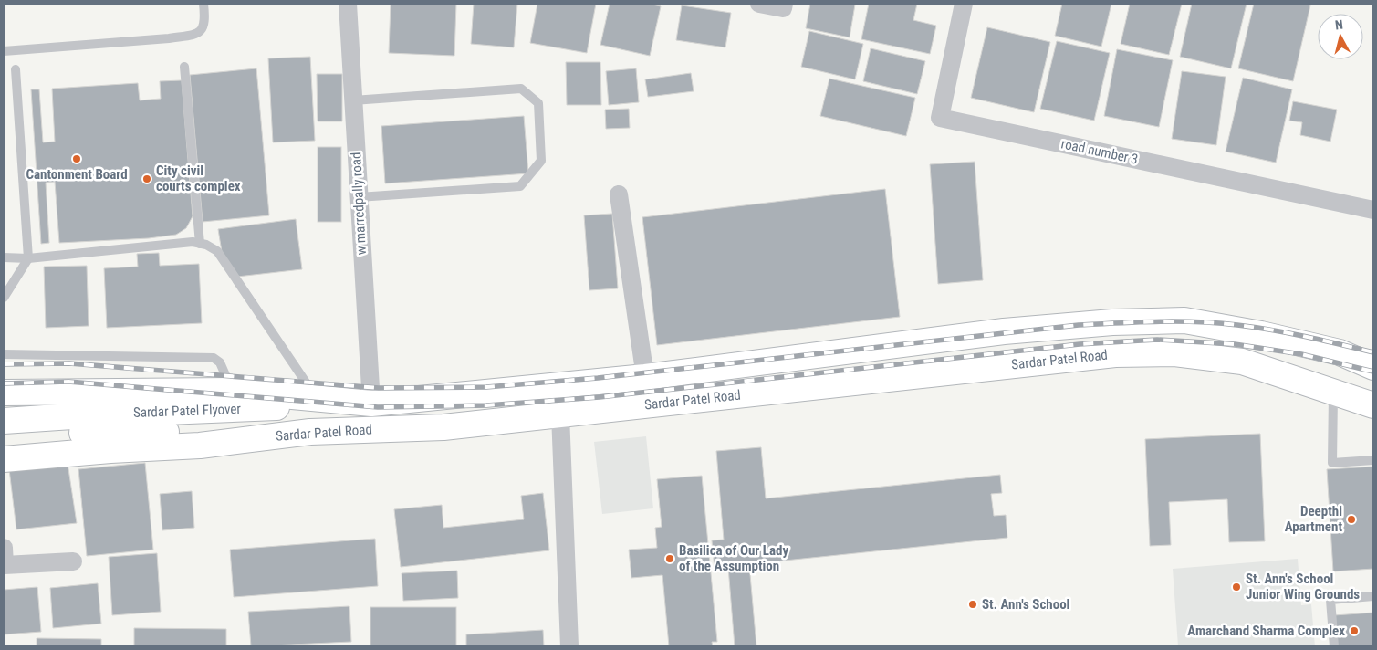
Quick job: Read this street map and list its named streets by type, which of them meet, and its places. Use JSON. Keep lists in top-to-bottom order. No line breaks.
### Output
{"streets":{"main road":["Sardar Patel Road","Sardar Patel Flyover"],"street":["road number 3","w marredpally road"]},"crossings":[["w marredpally road","Sardar Patel Road"],["w marredpally road","Sardar Patel Flyover"],["Sardar Patel Road","Sardar Patel Flyover"]],"places":["Cantonment Board","City civil courts complex","Deepthi Apartment","Basilica of Our Lady of the Assumption","St. Ann's School Junior Wing Grounds","St. Ann's School","Amarchand Sharma Complex"],"north":"top"}
